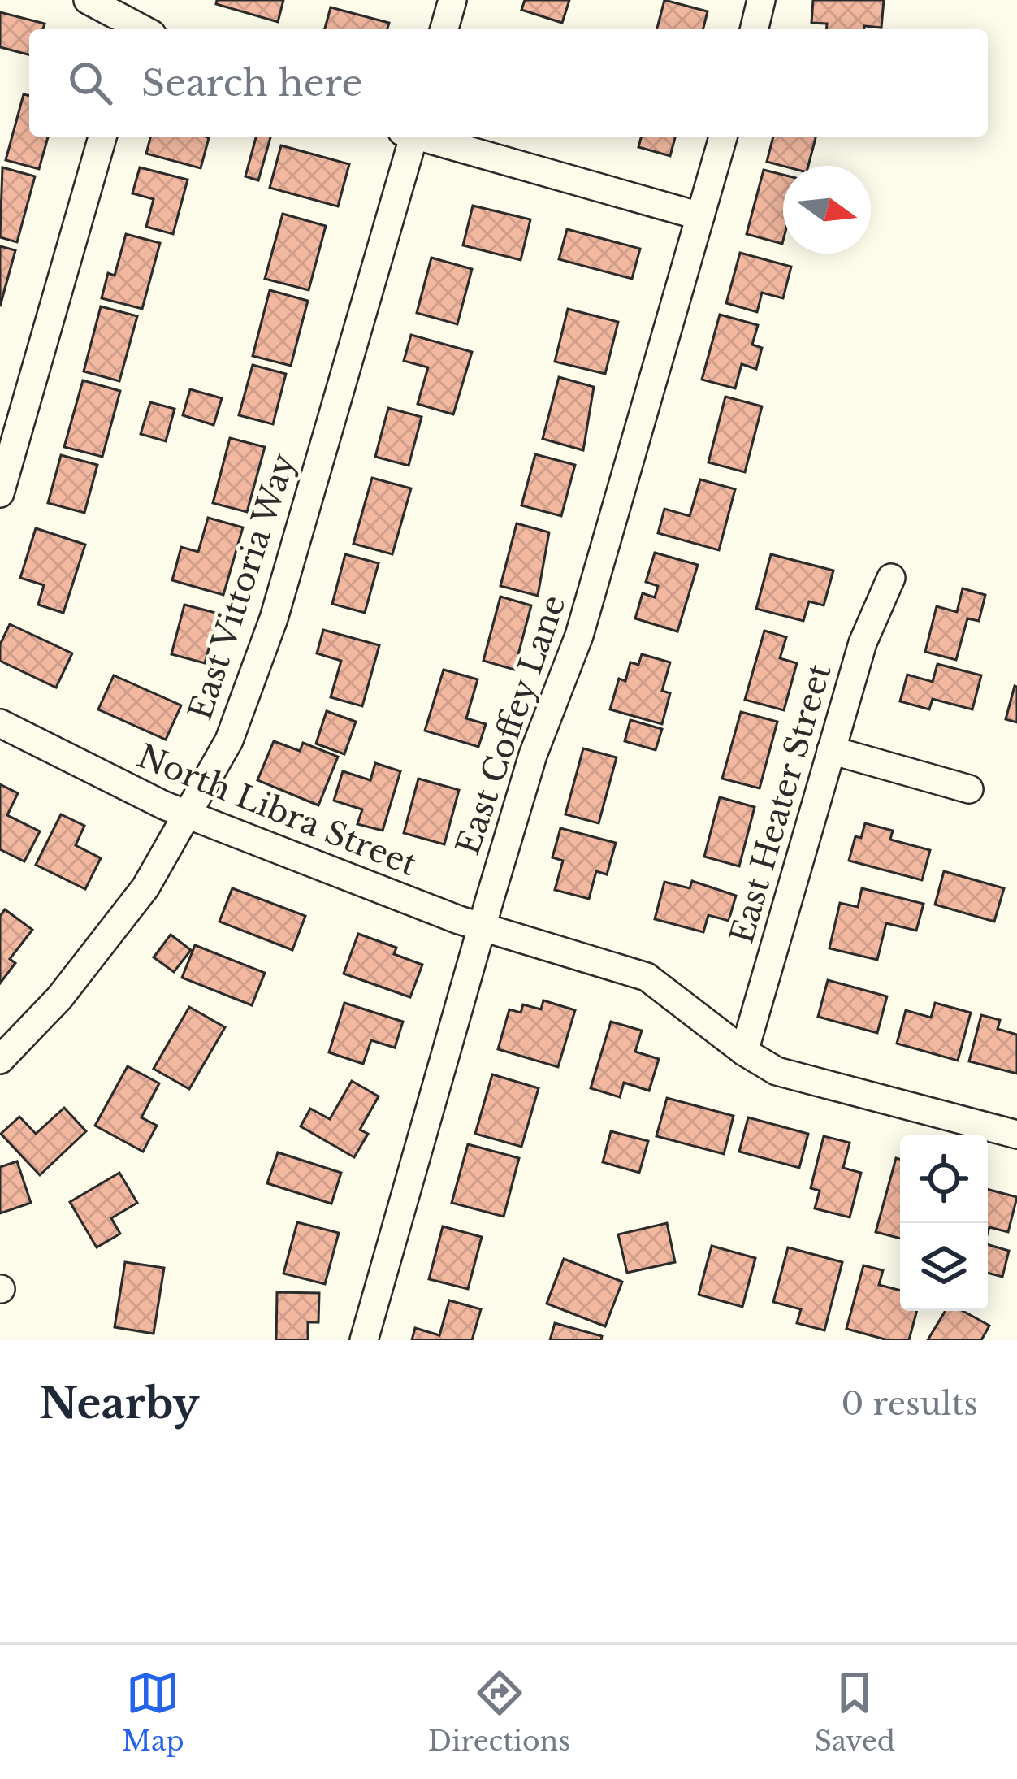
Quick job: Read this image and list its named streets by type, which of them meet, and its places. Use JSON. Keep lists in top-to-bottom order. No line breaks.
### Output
{"streets":{"street":["East Vittoria Way","East Coffey Lane","East Heater Street","North Libra Street"]},"crossings":[["East Vittoria Way","North Libra Street"],["East Coffey Lane","North Libra Street"],["East Heater Street","North Libra Street"]],"north":"right","page":{"search":"Search here","heading":["Nearby","0 results"],"nav":["Map","Directions","Saved"]}}
